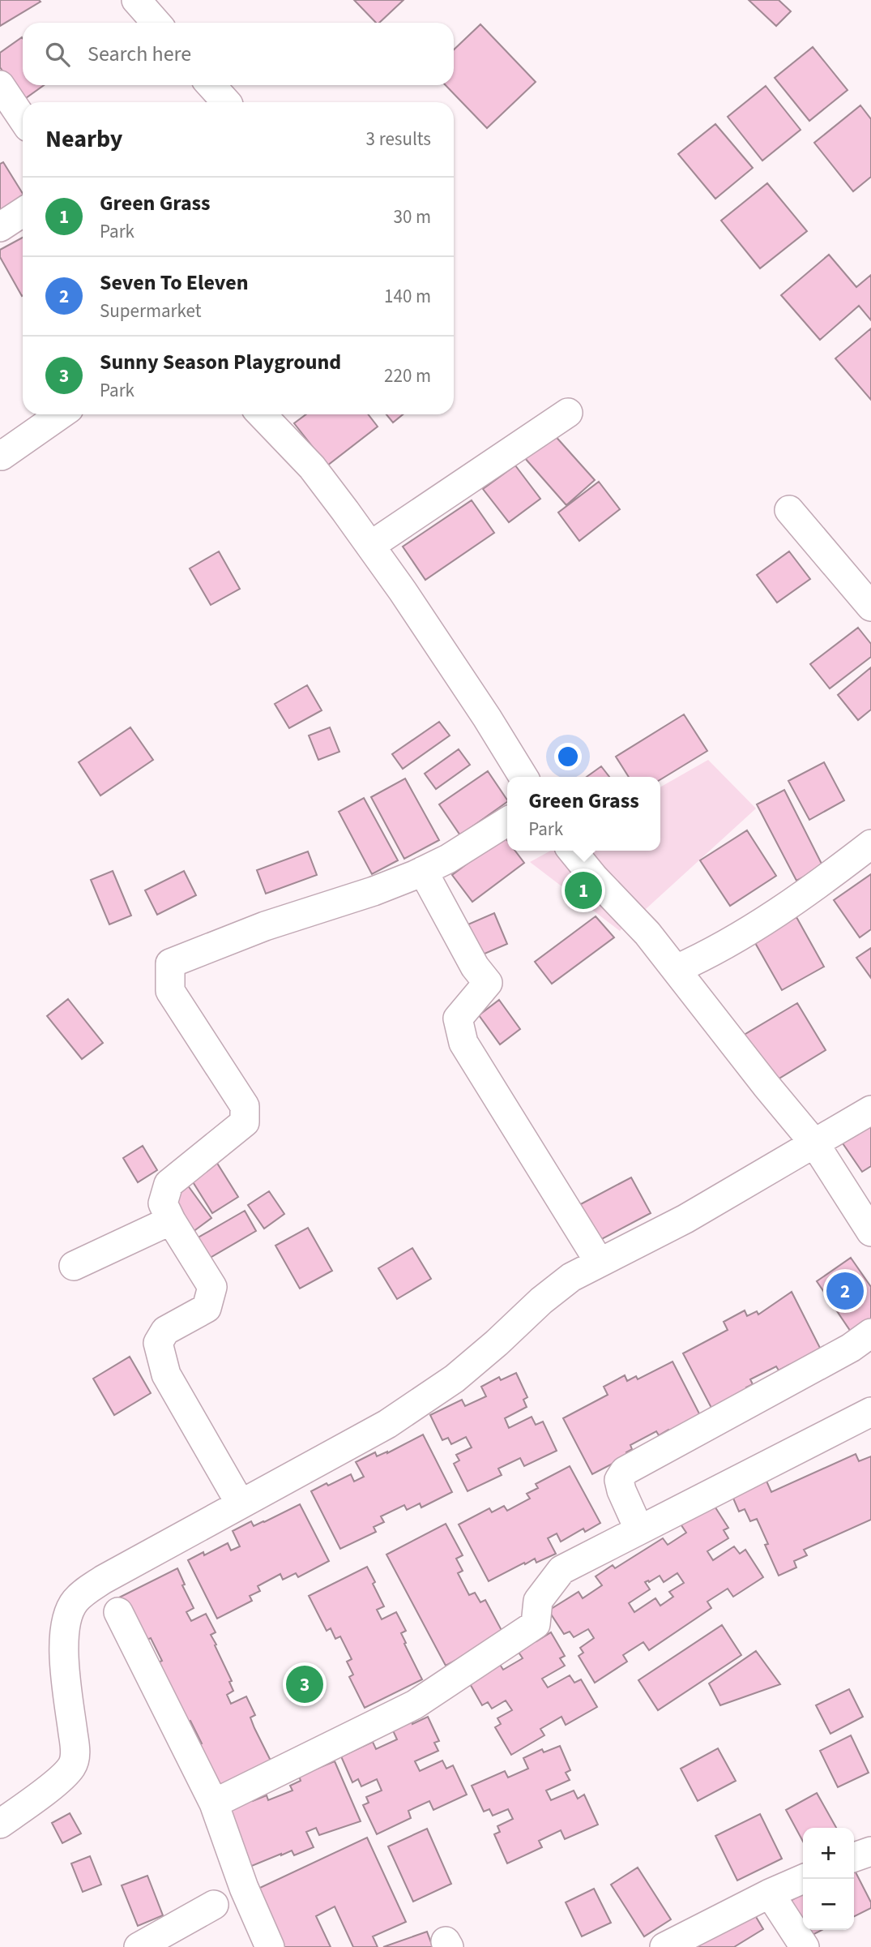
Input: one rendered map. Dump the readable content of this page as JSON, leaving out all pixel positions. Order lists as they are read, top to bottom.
{
  "page": {
    "search": "Search here",
    "heading": ["Nearby", "3 results"],
    "list": [
      {
        "mark": "1",
        "name": "Green Grass",
        "note": "Park",
        "value": "30 m"
      },
      {
        "mark": "2",
        "name": "Seven To Eleven",
        "note": "Supermarket",
        "value": "140 m"
      },
      {
        "mark": "3",
        "name": "Sunny Season Playground",
        "note": "Park",
        "value": "220 m"
      }
    ],
    "popup": ["Green Grass", "Park"],
    "pins": ["1", "2", "3"],
    "map_buttons": ["+", "−"]
  }
}
